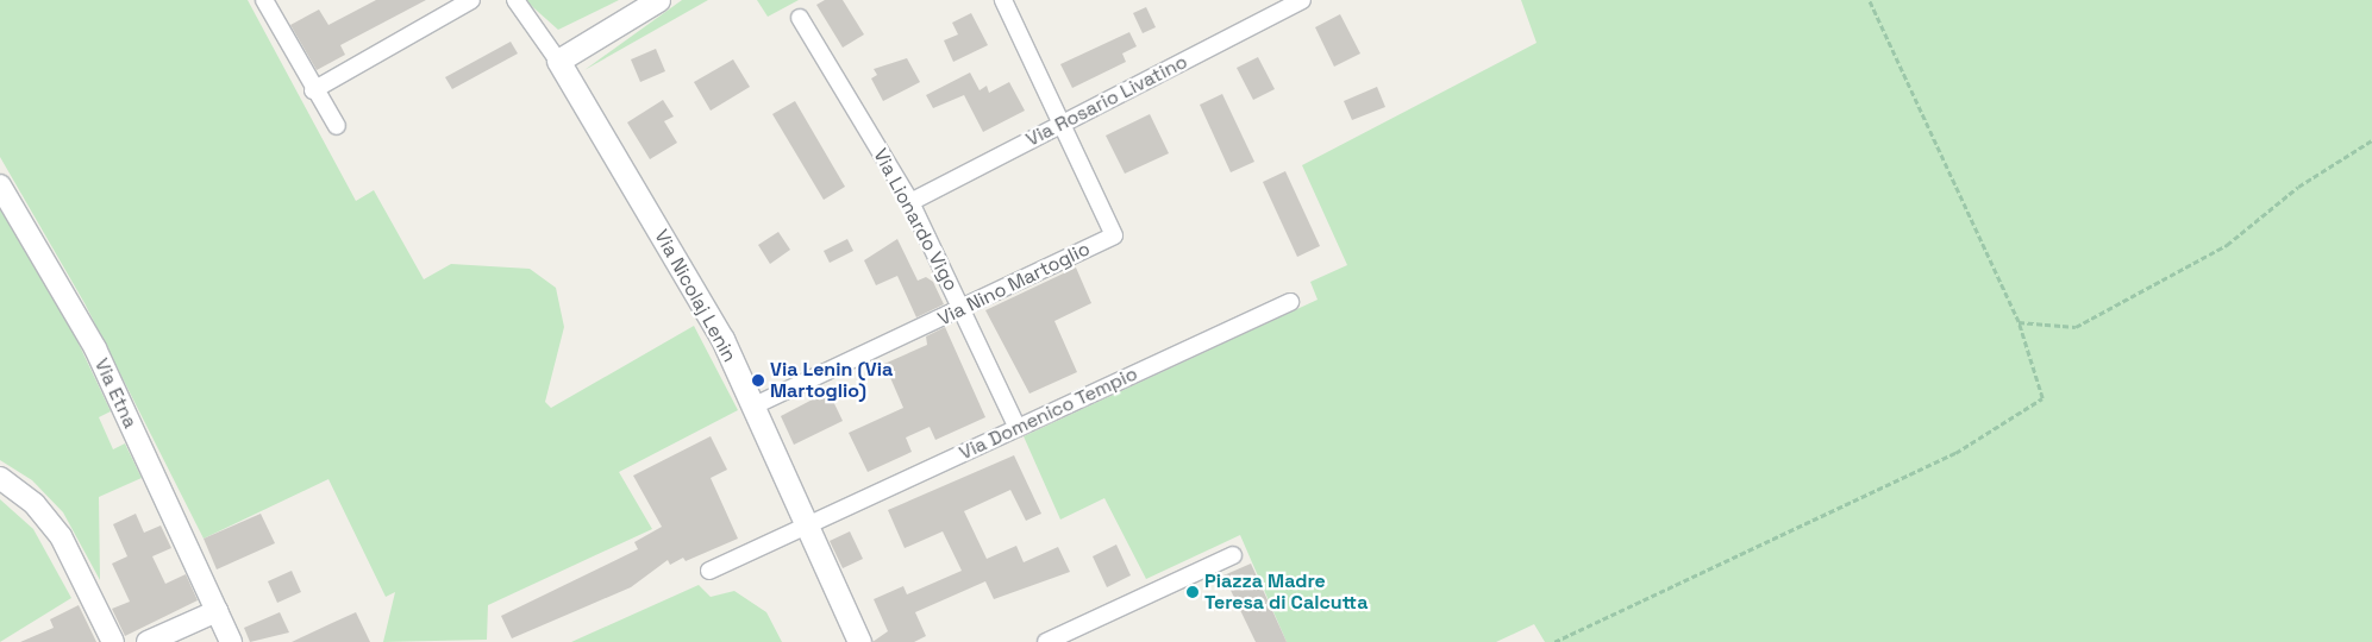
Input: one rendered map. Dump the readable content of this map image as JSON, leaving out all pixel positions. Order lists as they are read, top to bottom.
{
  "streets": {
    "main road": ["Via Nicolaj Lenin"],
    "street": [
      "Via Rosario Livatino",
      "Via Lionardo Vigo",
      "Via Nino Martoglio",
      "Via Etna",
      "Via Domenico Tempio"
    ]
  },
  "crossings": [
    ["Via Rosario Livatino", "Via Lionardo Vigo"],
    ["Via Rosario Livatino", "Via Nino Martoglio"],
    ["Via Lionardo Vigo", "Via Nino Martoglio"],
    ["Via Lionardo Vigo", "Via Domenico Tempio"],
    ["Via Nino Martoglio", "Via Nicolaj Lenin"],
    ["Via Nicolaj Lenin", "Via Domenico Tempio"]
  ],
  "places": ["Via Lenin (Via Martoglio)", "Piazza Madre Teresa di Calcutta"]
}
